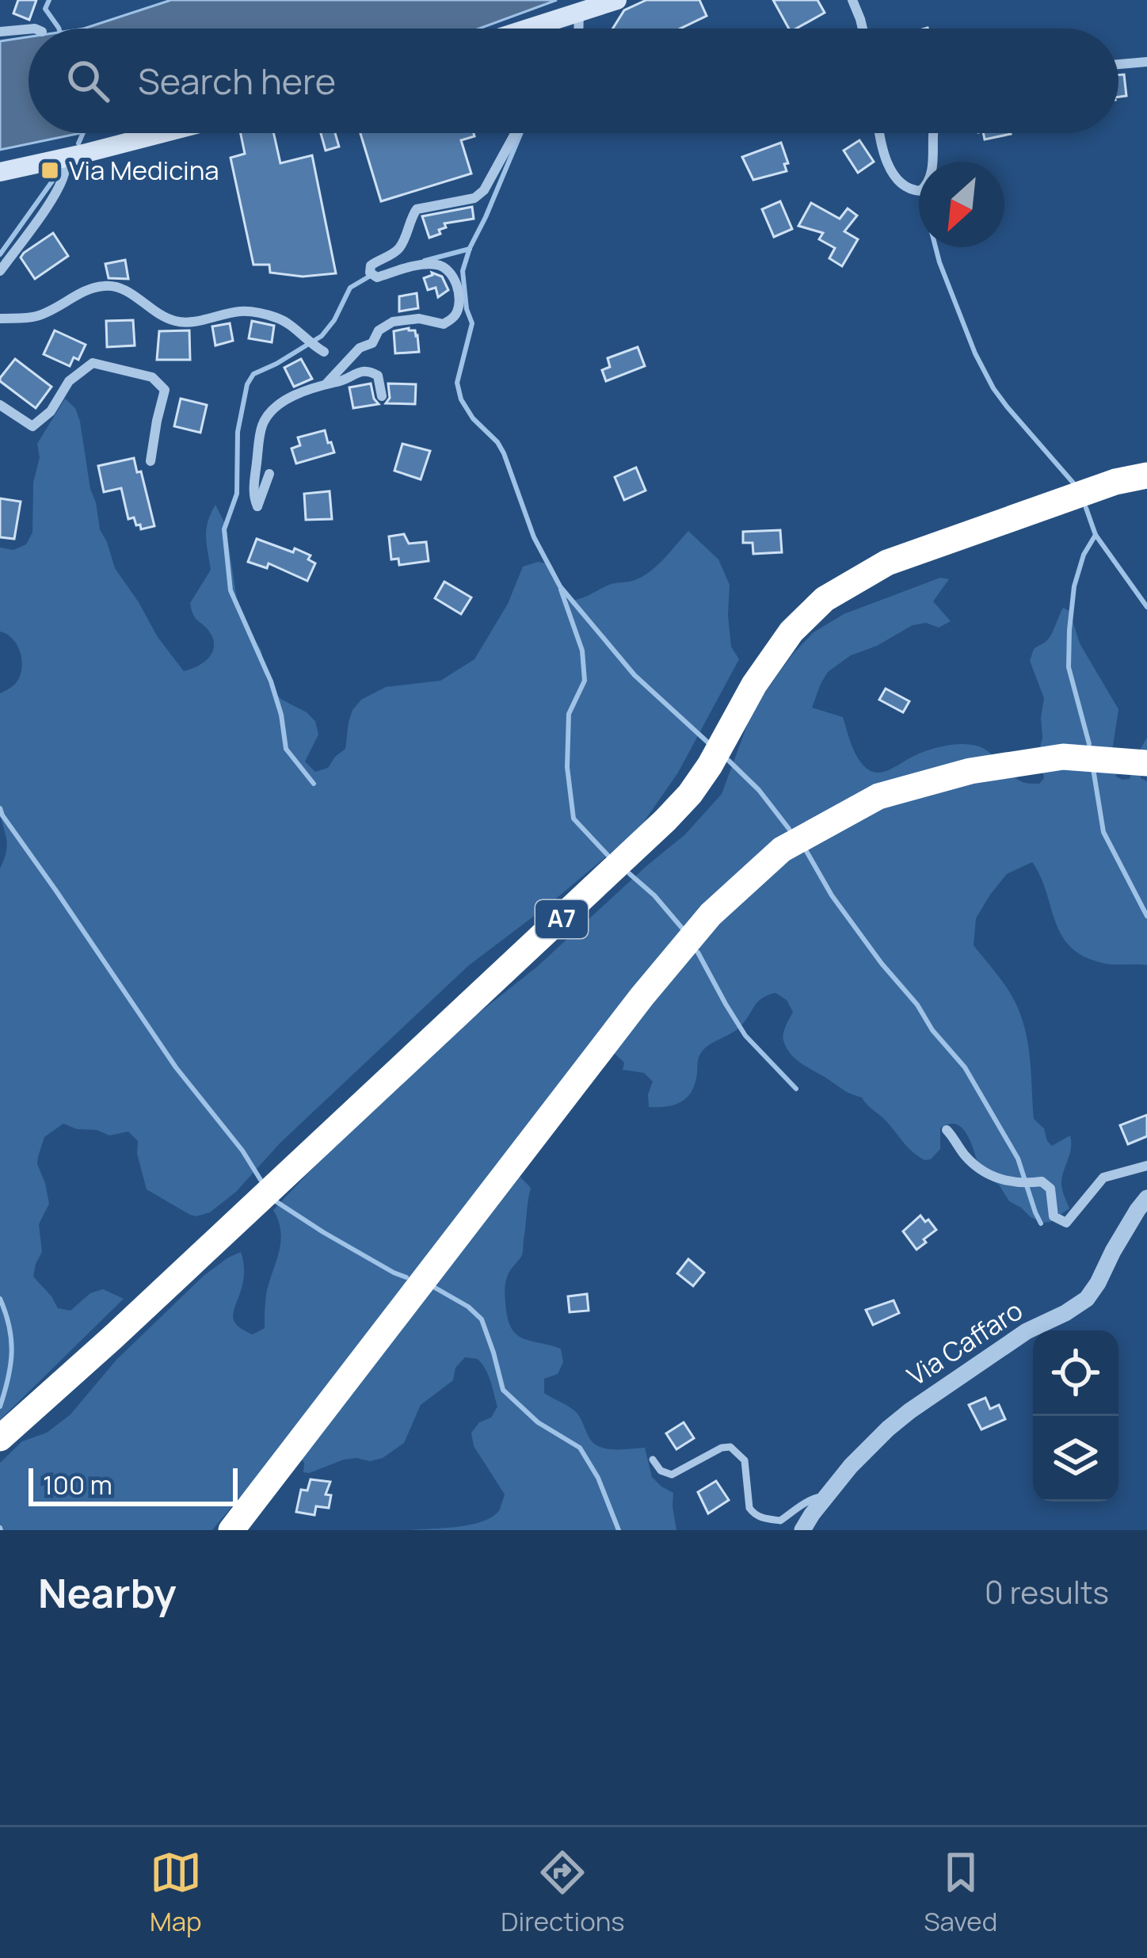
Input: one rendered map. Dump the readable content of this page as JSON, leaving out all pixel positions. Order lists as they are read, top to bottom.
{
  "streets": {
    "highway": ["A7"],
    "street": ["Via Caffaro"]
  },
  "places": {
    "transit": ["Via Medicina"]
  },
  "scale_bar": "100 m",
  "north": "bottom left",
  "page": {
    "search": "Search here",
    "scale": "100 m",
    "heading": ["Nearby", "0 results"],
    "nav": ["Map", "Directions", "Saved"]
  }
}
